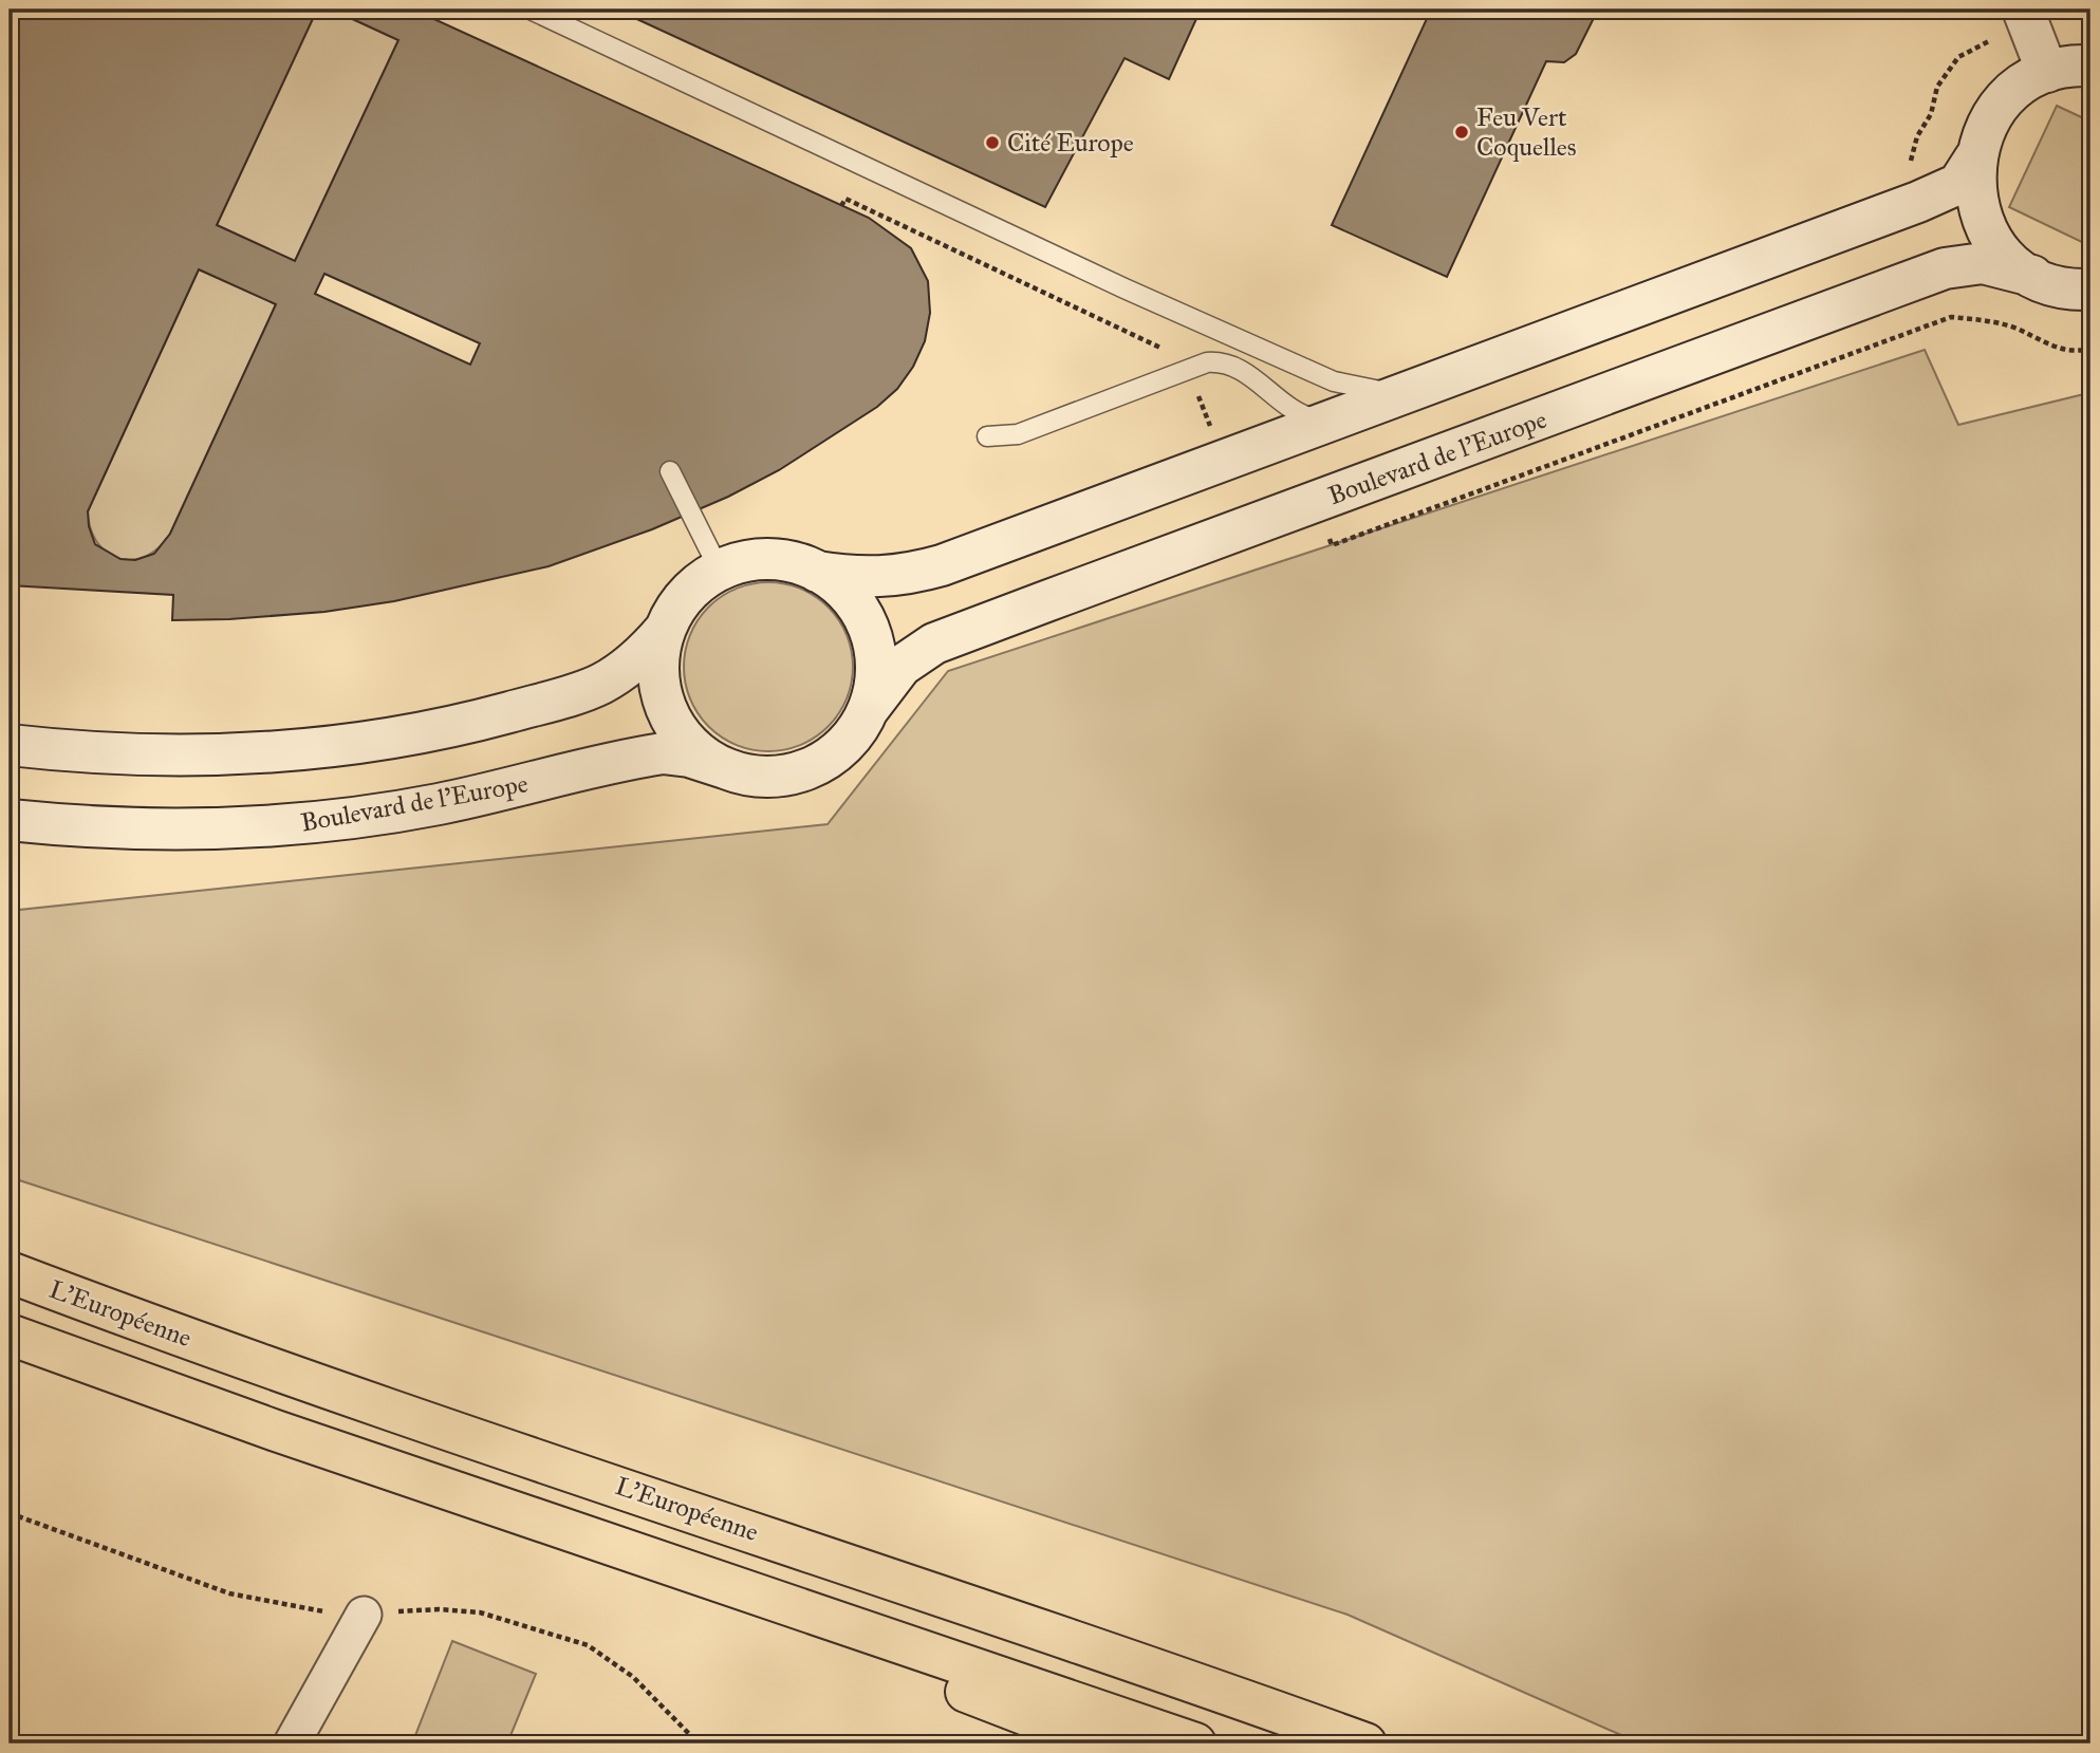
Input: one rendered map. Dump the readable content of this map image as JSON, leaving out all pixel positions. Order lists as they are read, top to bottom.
{
  "streets": {
    "highway": ["L'Européenne"],
    "main road": ["Boulevard de l'Europe"]
  },
  "places": ["Feu Vert Coquelles", "Cité Europe"]
}
